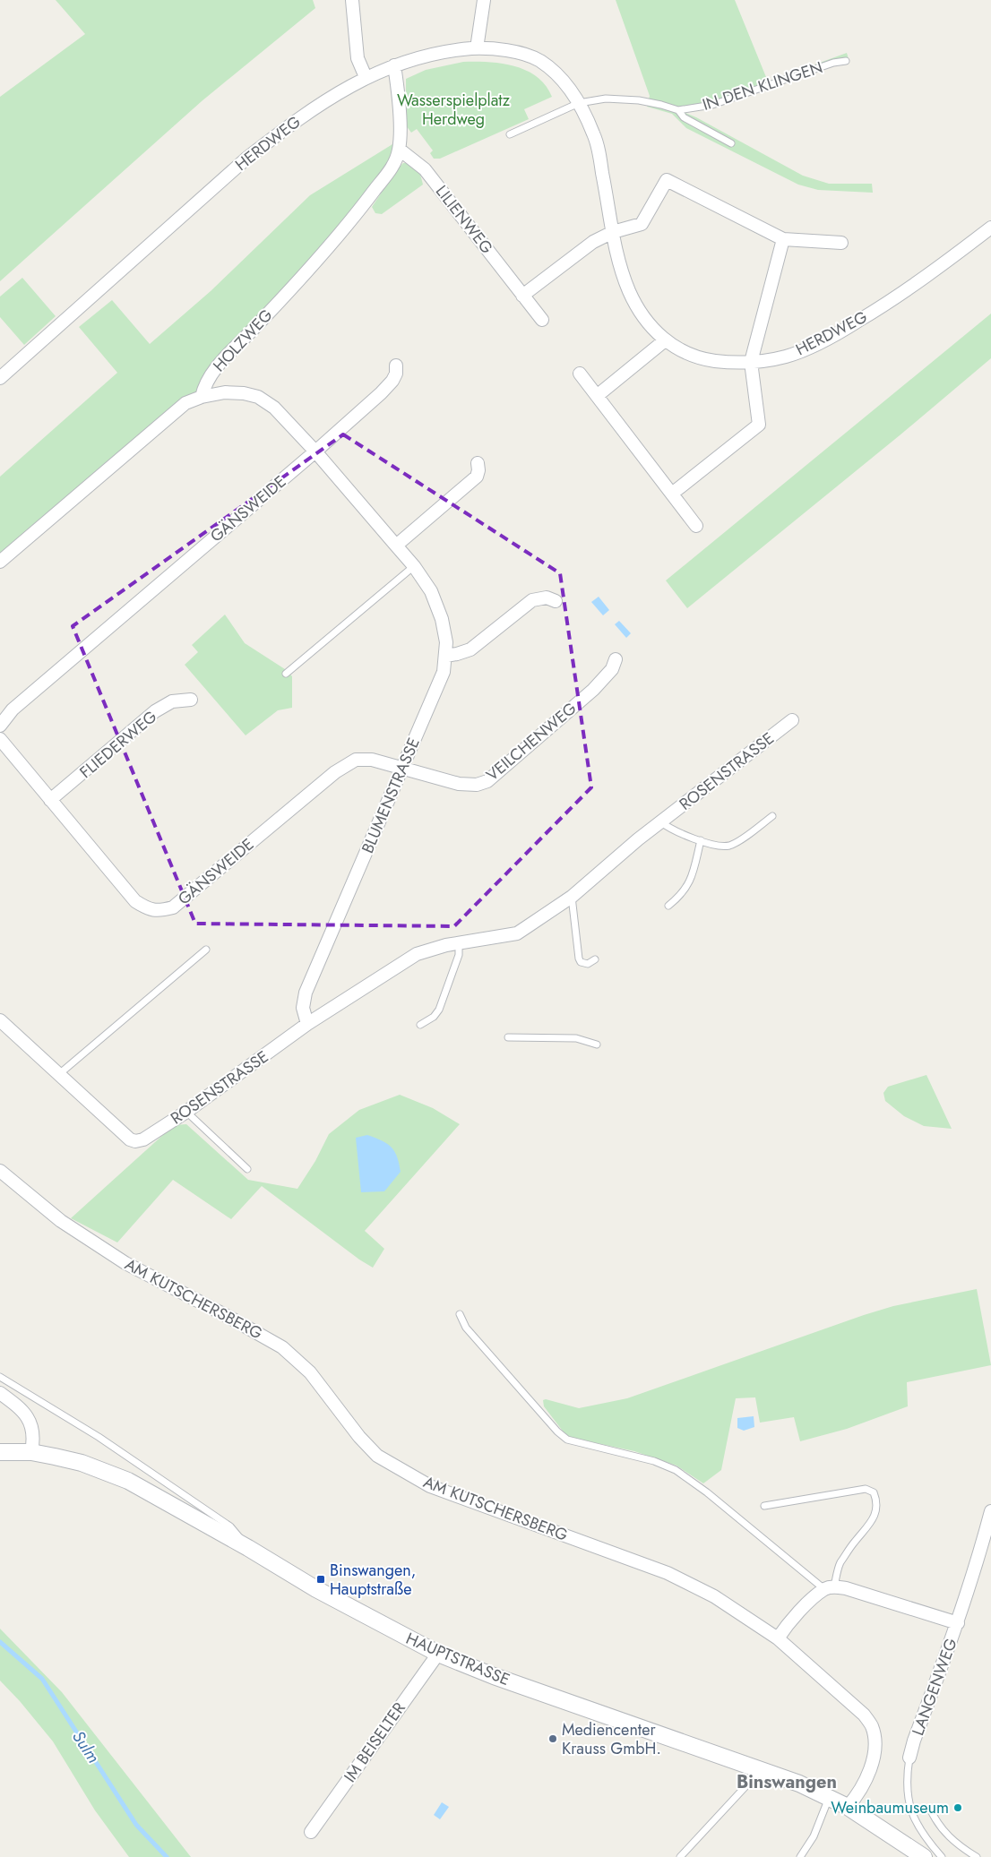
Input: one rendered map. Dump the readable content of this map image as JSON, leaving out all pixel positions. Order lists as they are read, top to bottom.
{
  "streets": {
    "street": [
      "HERDWEG",
      "LILIENWEG",
      "HOLZWEG",
      "GÄNSWEIDE",
      "VEILCHENWEG",
      "FLIEDERWEG",
      "ROSENSTRASSE",
      "BLUMENSTRASSE",
      "AM KUTSCHERSBERG",
      "HAUPTSTRASSE",
      "LANGENWEG",
      "IM BEISELTER"
    ],
    "lane": ["IN DEN KLINGEN"]
  },
  "crossings": [
    ["HERDWEG", "HOLZWEG"],
    ["LILIENWEG", "HOLZWEG"],
    ["HOLZWEG", "BLUMENSTRASSE"],
    ["GÄNSWEIDE", "VEILCHENWEG"],
    ["GÄNSWEIDE", "FLIEDERWEG"],
    ["GÄNSWEIDE", "BLUMENSTRASSE"],
    ["VEILCHENWEG", "BLUMENSTRASSE"],
    ["ROSENSTRASSE", "BLUMENSTRASSE"],
    ["AM KUTSCHERSBERG", "HAUPTSTRASSE"],
    ["HAUPTSTRASSE", "IM BEISELTER"]
  ],
  "districts": ["Binswangen"],
  "water": ["Sulm"],
  "parks": ["Wasserspielplatz Herdweg"],
  "places": {
    "transit": ["Binswangen, Hauptstraße"],
    "other": ["Mediencenter Krauss GmbH.", "Weinbaumuseum"]
  }
}
